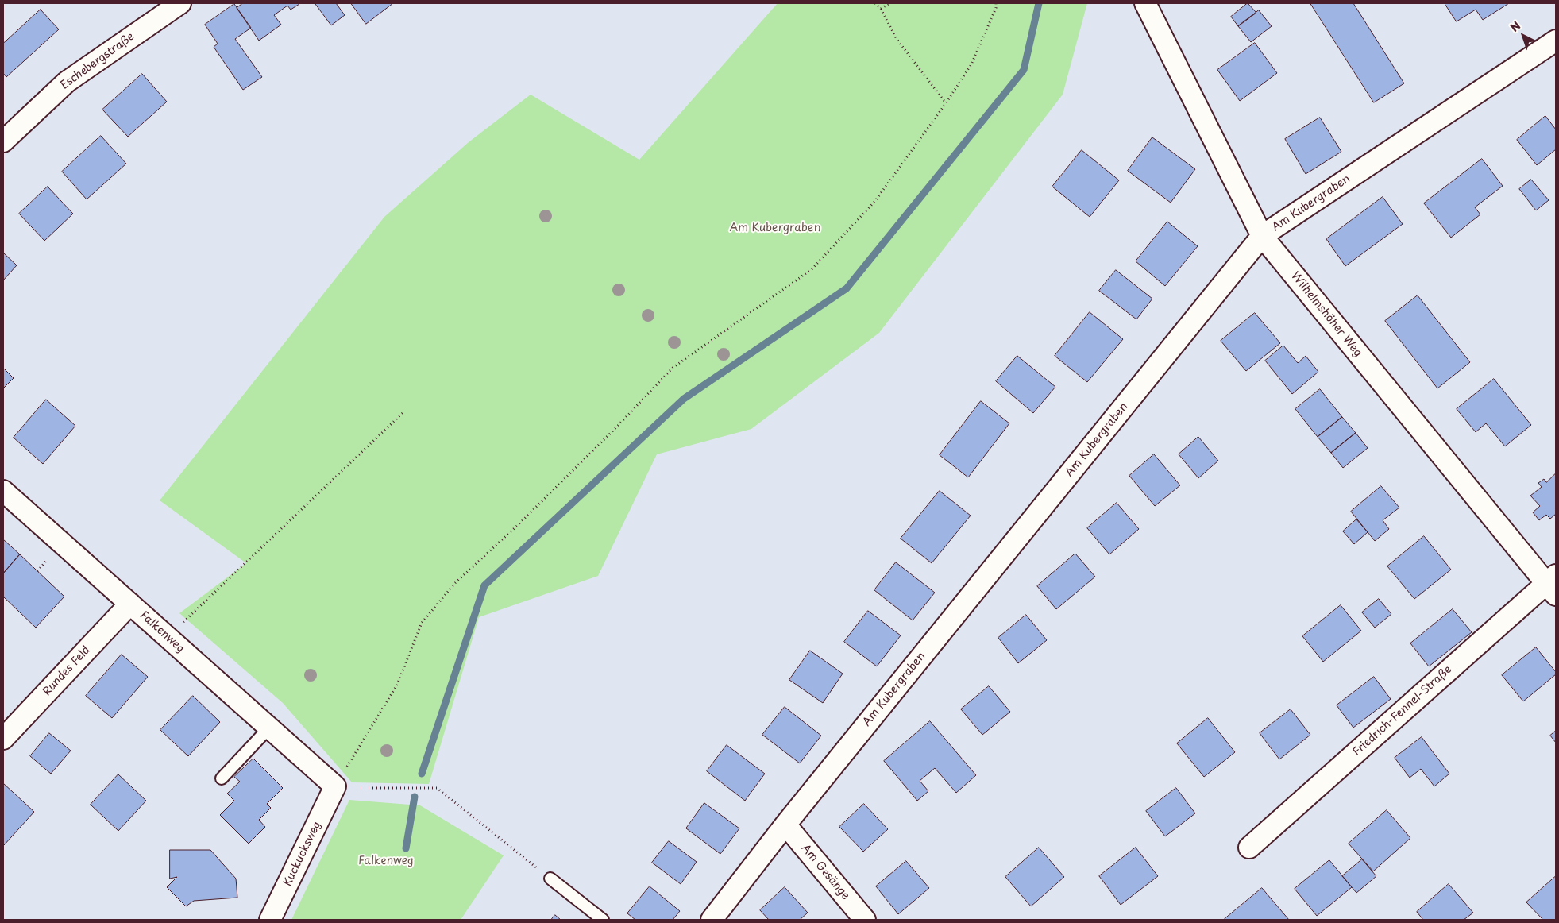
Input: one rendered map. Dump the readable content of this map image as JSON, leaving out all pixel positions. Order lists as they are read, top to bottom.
{
  "streets": {
    "street": [
      "Eschebergstraße",
      "Am Kubergraben",
      "Wilhelmshöher Weg",
      "Falkenweg",
      "Rundes Feld",
      "Friedrich-Fennel-Straße",
      "Kuckucksweg",
      "Am Gesänge"
    ]
  },
  "crossings": [
    ["Am Kubergraben", "Wilhelmshöher Weg"],
    ["Am Kubergraben", "Am Gesänge"],
    ["Wilhelmshöher Weg", "Friedrich-Fennel-Straße"],
    ["Falkenweg", "Rundes Feld"],
    ["Falkenweg", "Kuckucksweg"]
  ],
  "parks": ["Am Kubergraben", "Falkenweg"],
  "north": "top left"
}
